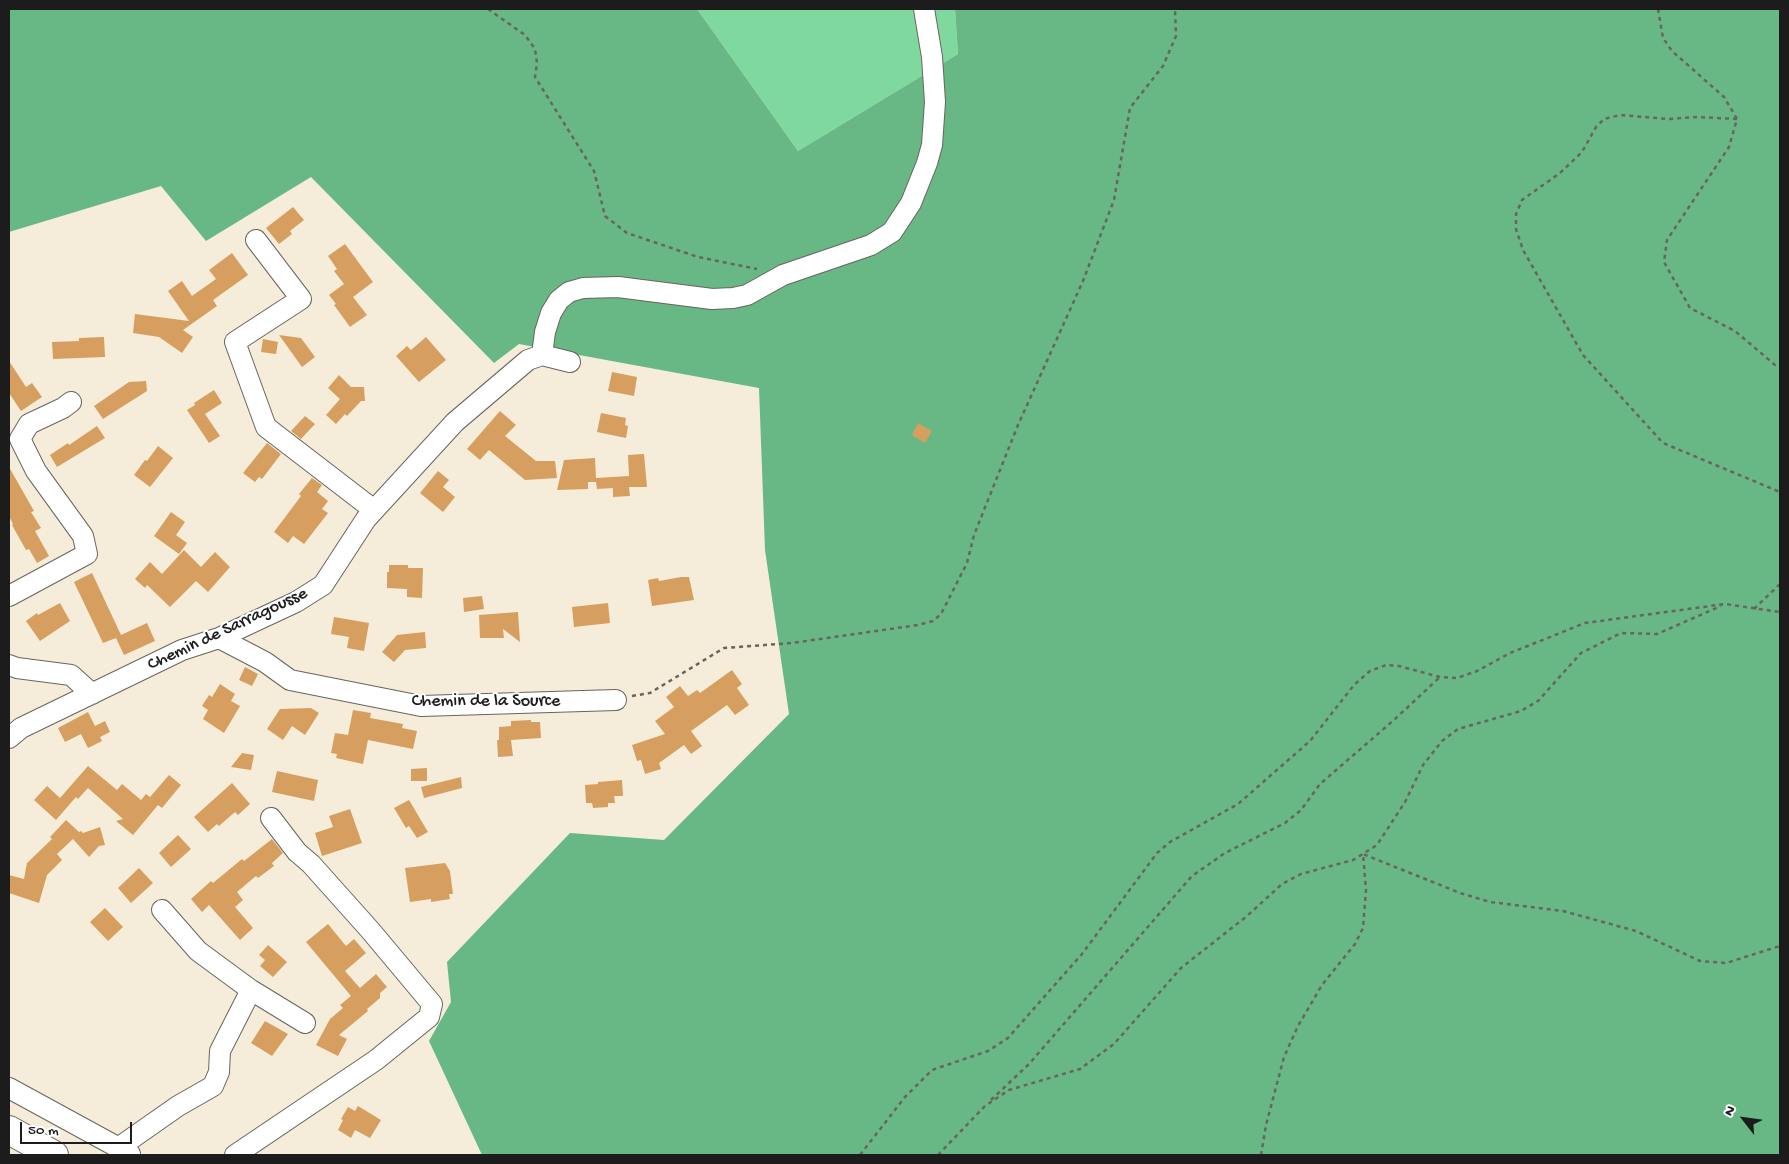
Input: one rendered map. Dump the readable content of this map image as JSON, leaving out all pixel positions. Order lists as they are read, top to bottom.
{
  "streets": {
    "street": ["Chemin de Sarragousse", "Chemin de la Source"]
  },
  "crossings": [
    ["Chemin de Sarragousse", "Chemin de la Source"]
  ],
  "scale_bar": "50 m",
  "north": "top left"
}
